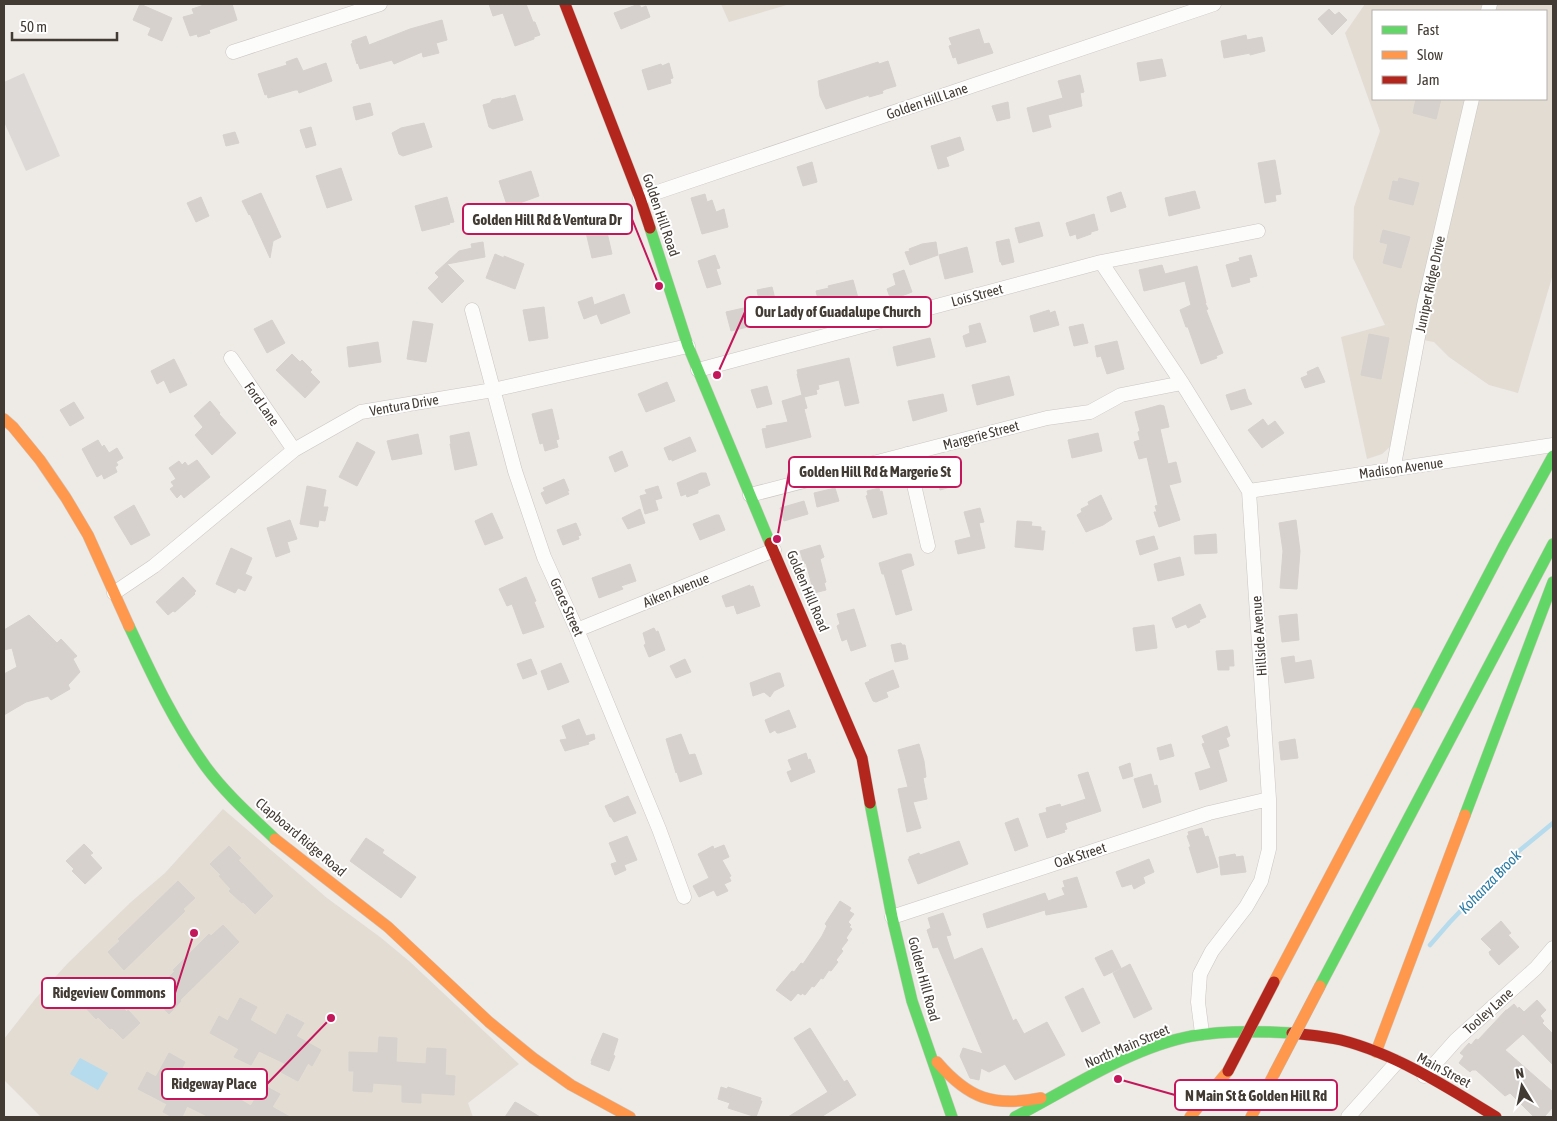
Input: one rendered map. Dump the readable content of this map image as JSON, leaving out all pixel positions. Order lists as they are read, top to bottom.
{
  "streets": {
    "main road": [
      "Golden Hill Road",
      "Clapboard Ridge Road",
      "North Main Street",
      "Main Street"
    ],
    "street": [
      "Golden Hill Lane",
      "Juniper Ridge Drive",
      "Lois Street",
      "Ford Lane",
      "Ventura Drive",
      "Margerie Street",
      "Madison Avenue",
      "Aiken Avenue",
      "Grace Street",
      "Hillside Avenue",
      "Oak Street",
      "Tooley Lane"
    ]
  },
  "crossings": [
    ["Golden Hill Lane", "Golden Hill Road"],
    ["Golden Hill Road", "Lois Street"],
    ["Golden Hill Road", "Ventura Drive"],
    ["Golden Hill Road", "Margerie Street"],
    ["Golden Hill Road", "Aiken Avenue"],
    ["Golden Hill Road", "Oak Street"],
    ["Juniper Ridge Drive", "Madison Avenue"],
    ["Lois Street", "Hillside Avenue"],
    ["Ford Lane", "Ventura Drive"],
    ["Ventura Drive", "Grace Street"],
    ["Ventura Drive", "Clapboard Ridge Road"],
    ["Margerie Street", "Hillside Avenue"],
    ["Madison Avenue", "Hillside Avenue"],
    ["Aiken Avenue", "Grace Street"],
    ["Hillside Avenue", "Oak Street"],
    ["Hillside Avenue", "North Main Street"],
    ["Tooley Lane", "Main Street"],
    ["North Main Street", "Main Street"]
  ],
  "water": ["Kohanza Brook"],
  "places": [
    "Golden Hill Rd & Ventura Dr",
    "Our Lady of Guadalupe Church",
    "Golden Hill Rd & Margerie St",
    "Ridgeview Commons",
    "Ridgeway Place",
    "N Main St & Golden Hill Rd"
  ],
  "legend": ["Fast", "Slow", "Jam"],
  "scale_bar": "50 m",
  "north": "top"
}
